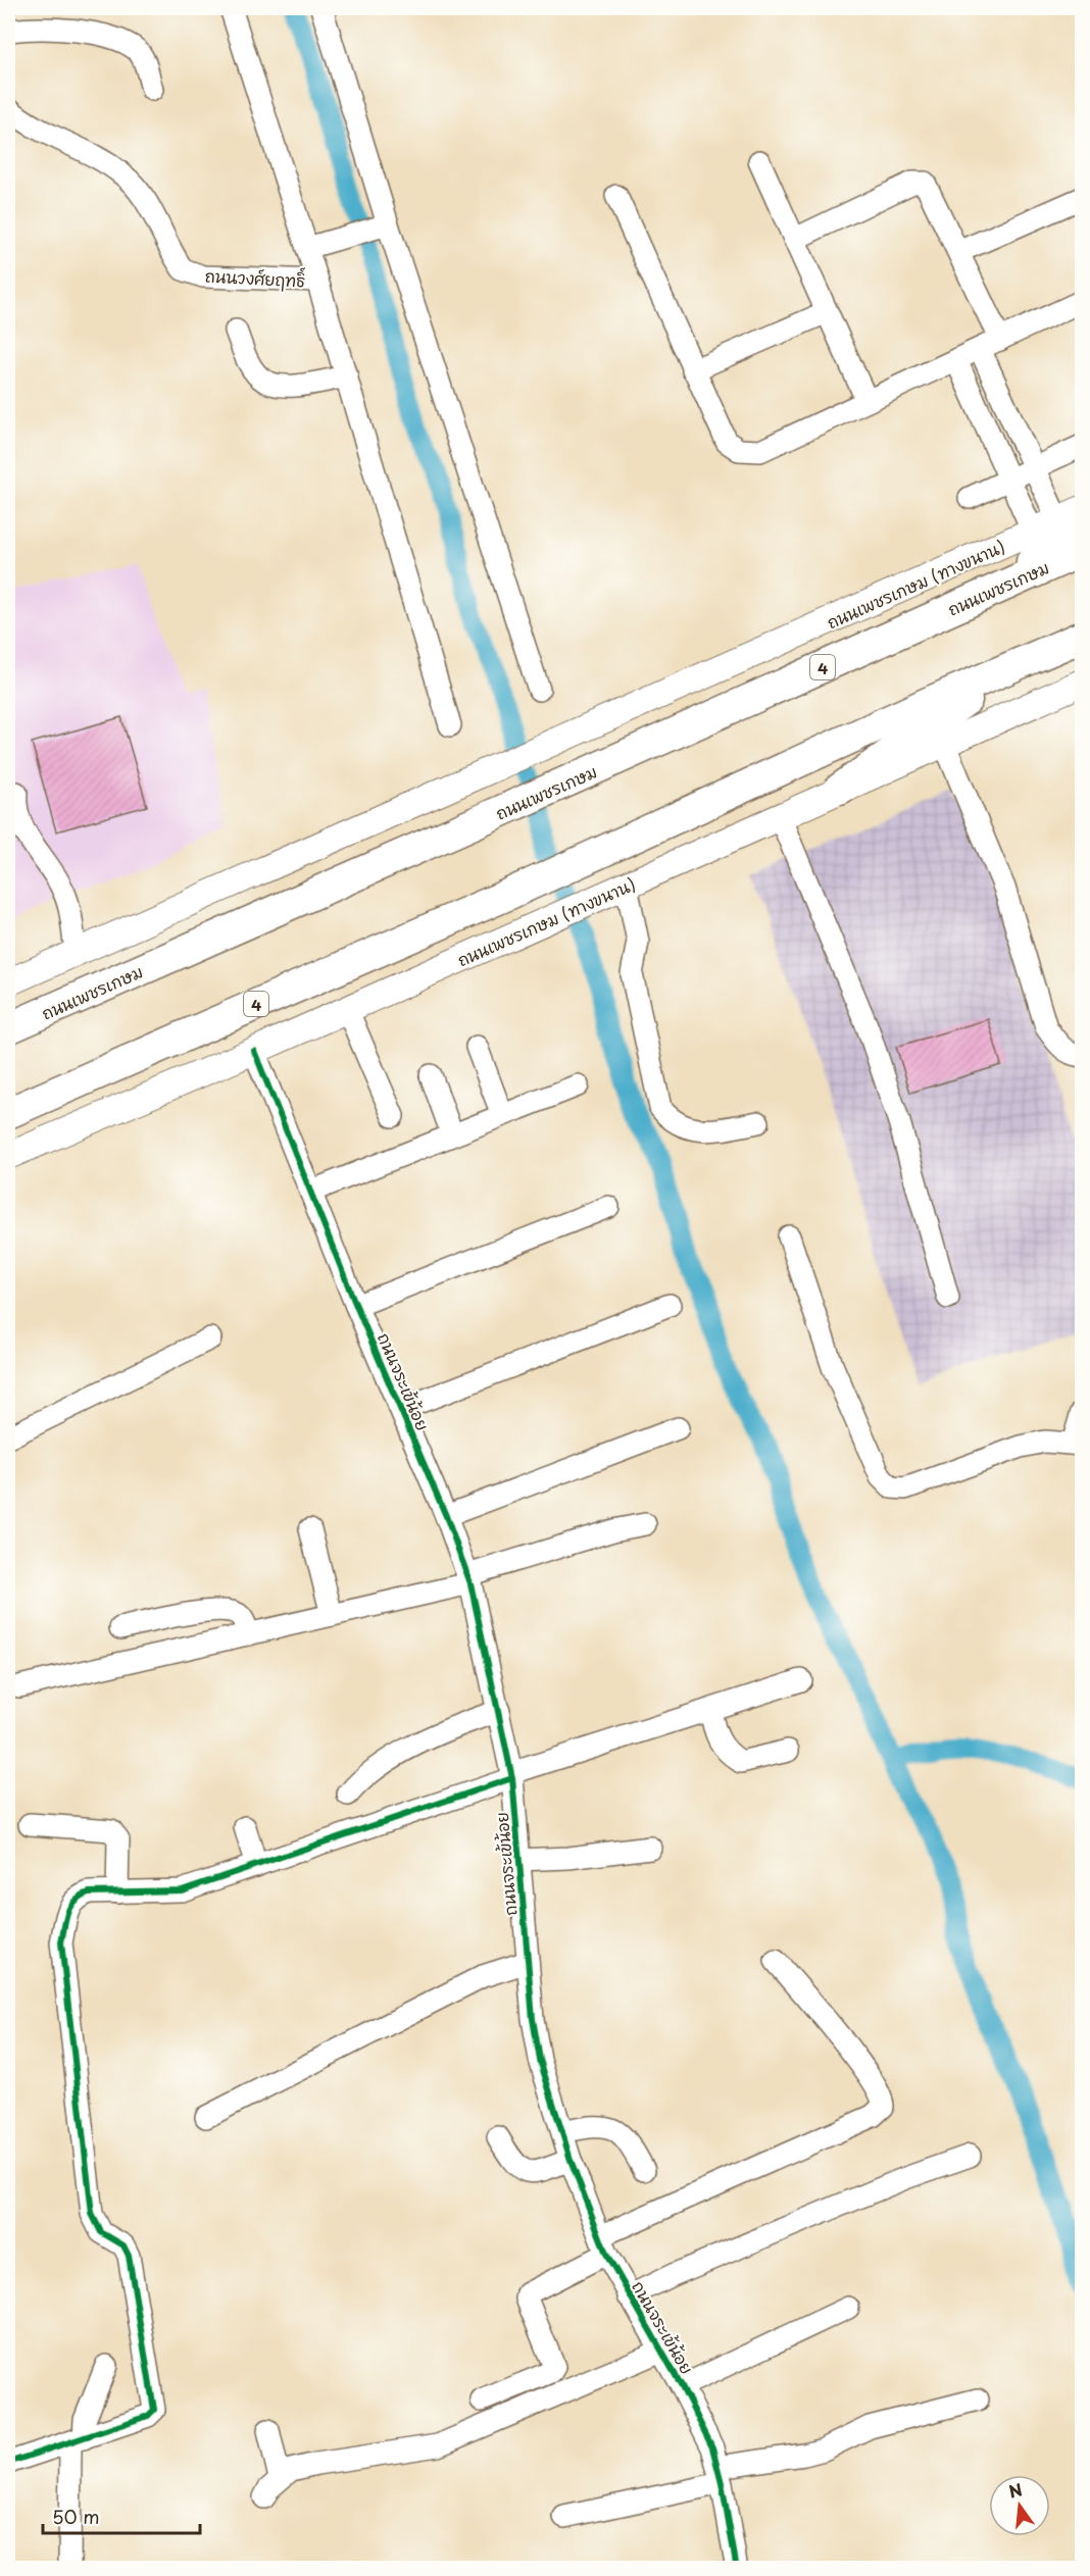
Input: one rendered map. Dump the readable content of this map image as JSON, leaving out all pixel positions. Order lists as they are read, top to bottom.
{
  "streets": {
    "highway": ["ถนนเพชรเกษม", "4"],
    "main road": ["ถนนเพชรเกษม (ทางขนาน)"],
    "street": ["ถนนวงศ์ยฤทธิ์", "ถนนจระเข้น้อย"]
  },
  "crossings": [
    ["ถนนเพชรเกษม (ทางขนาน)", "ถนนจระเข้น้อย"]
  ],
  "scale_bar": "50 m",
  "north": "top"
}
